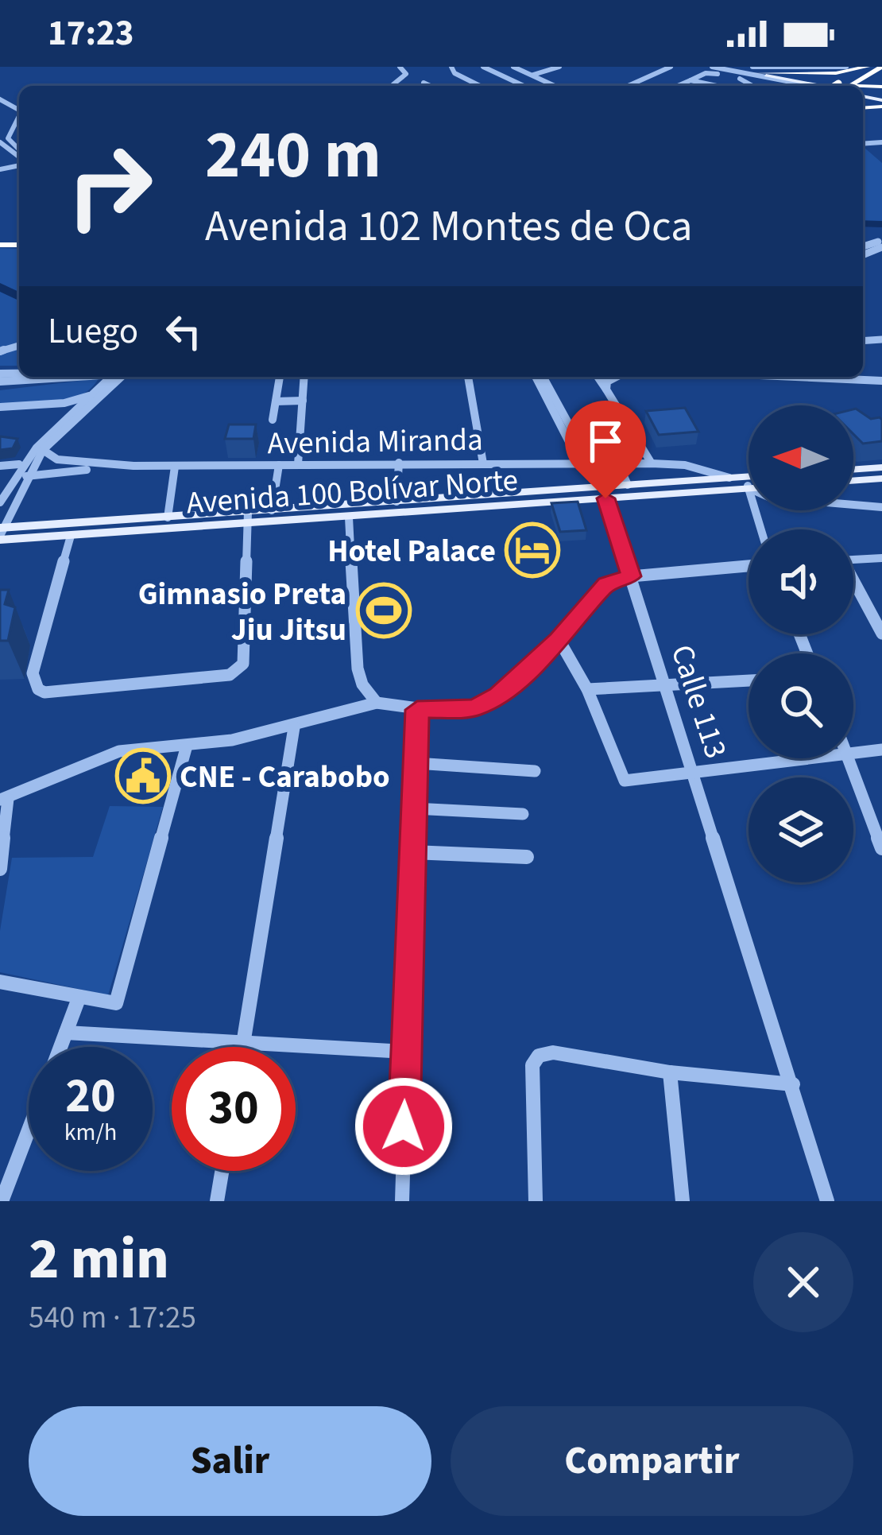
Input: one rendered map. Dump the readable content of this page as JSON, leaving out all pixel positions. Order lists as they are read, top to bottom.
{
  "streets": {
    "main road": ["Avenida 100 Bolívar Norte"],
    "street": ["Avenida Miranda", "Calle 113"]
  },
  "crossings": [
    ["Avenida Miranda", "Avenida 100 Bolívar Norte"],
    ["Avenida 100 Bolívar Norte", "Calle 113"]
  ],
  "places": {
    "hotel": ["Hotel Palace"],
    "sports": ["Gimnasio Preta Jiu Jitsu"],
    "public building": ["CNE - Carabobo"]
  },
  "north": "left",
  "page": {
    "status": "17:23",
    "turn": ["240 m", "Avenida 102 Montes de Oca"],
    "then": "Luego",
    "speed": "20 km/h",
    "limit": "30",
    "heading": ["2 min", "540 m · 17:25"],
    "buttons": ["Salir", "Compartir"]
  }
}
